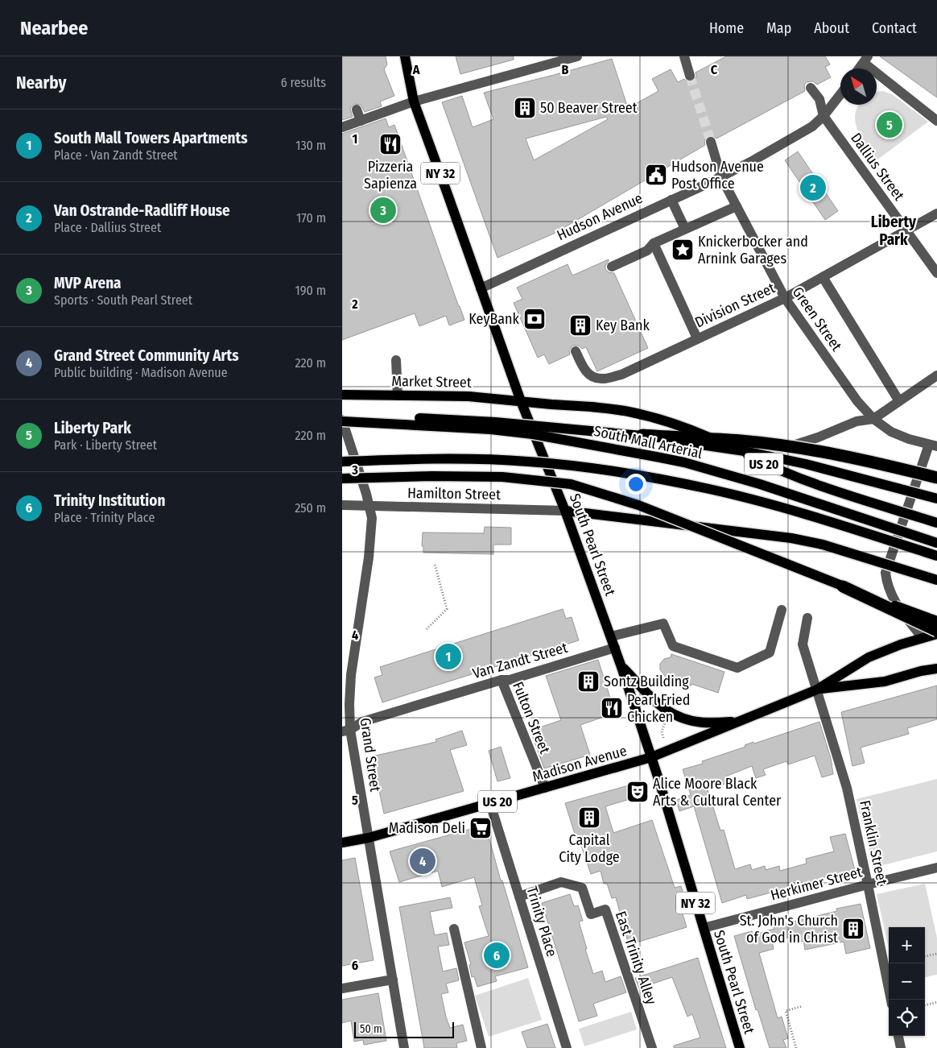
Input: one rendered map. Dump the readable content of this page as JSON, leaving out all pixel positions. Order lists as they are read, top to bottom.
{
  "streets": {
    "main road": [
      "NY 32",
      "Market Street",
      "South Mall Arterial",
      "US 20",
      "South Pearl Street",
      "Madison Avenue"
    ],
    "street": [
      "Dallius Street",
      "Hudson Avenue",
      "Division Street",
      "Green Street",
      "Hamilton Street",
      "Van Zandt Street",
      "Fulton Street",
      "Grand Street",
      "Franklin Street",
      "Herkimer Street",
      "Trinity Place",
      "East Trinity Alley"
    ]
  },
  "crossings": [
    ["Dallius Street", "Hudson Avenue"],
    ["Dallius Street", "Division Street"],
    ["Hudson Avenue", "Green Street"],
    ["Hudson Avenue", "South Pearl Street"],
    ["Division Street", "Green Street"],
    ["Market Street", "US 20"],
    ["Market Street", "South Pearl Street"],
    ["South Mall Arterial", "Grand Street"],
    ["US 20", "South Pearl Street"],
    ["Hamilton Street", "South Pearl Street"],
    ["Hamilton Street", "Grand Street"],
    ["South Pearl Street", "Van Zandt Street"],
    ["South Pearl Street", "Madison Avenue"],
    ["South Pearl Street", "Herkimer Street"],
    ["Van Zandt Street", "Fulton Street"],
    ["Van Zandt Street", "Grand Street"],
    ["Fulton Street", "Madison Avenue"],
    ["Grand Street", "Madison Avenue"],
    ["Madison Avenue", "Franklin Street"],
    ["Madison Avenue", "Trinity Place"],
    ["Franklin Street", "Herkimer Street"],
    ["Trinity Place", "East Trinity Alley"]
  ],
  "districts": ["Liberty Park"],
  "places": {
    "building": [
      "50 Beaver Street",
      "Key Bank",
      "Sontz Building",
      "Capital City Lodge",
      "St. John's Church of God in Christ"
    ],
    "restaurant": ["Pizzeria Sapienza", "Pearl Fried Chicken"],
    "public building": ["Hudson Avenue Post Office"],
    "place": ["Knickerbocker and Arnink Garages"],
    "bank": ["KeyBank"],
    "theatre": ["Alice Moore Black Arts & Cultural Center"],
    "supermarket": ["Madison Deli"]
  },
  "scale_bar": "50 m",
  "north": "top left",
  "page": {
    "header": "Nearbee",
    "nav": [
      "Home",
      "Map",
      "About",
      "Contact"
    ],
    "heading": ["Nearby", "6 results"],
    "list": [
      {
        "mark": "1",
        "name": "South Mall Towers Apartments",
        "note": "Place · Van Zandt Street",
        "value": "130 m"
      },
      {
        "mark": "2",
        "name": "Van Ostrande-Radliff House",
        "note": "Place · Dallius Street",
        "value": "170 m"
      },
      {
        "mark": "3",
        "name": "MVP Arena",
        "note": "Sports · South Pearl Street",
        "value": "190 m"
      },
      {
        "mark": "4",
        "name": "Grand Street Community Arts",
        "note": "Public building · Madison Avenue",
        "value": "220 m"
      },
      {
        "mark": "5",
        "name": "Liberty Park",
        "note": "Park · Liberty Street",
        "value": "220 m"
      },
      {
        "mark": "6",
        "name": "Trinity Institution",
        "note": "Place · Trinity Place",
        "value": "250 m"
      }
    ],
    "pins": [
      "5",
      "2",
      "3",
      "1",
      "4",
      "6"
    ],
    "map_buttons": ["+", "−"],
    "scale": "50 m"
  },
  "grid": {
    "columns": ["A", "B", "C"],
    "rows": [
      "1",
      "2",
      "3",
      "4",
      "5",
      "6"
    ]
  }
}
